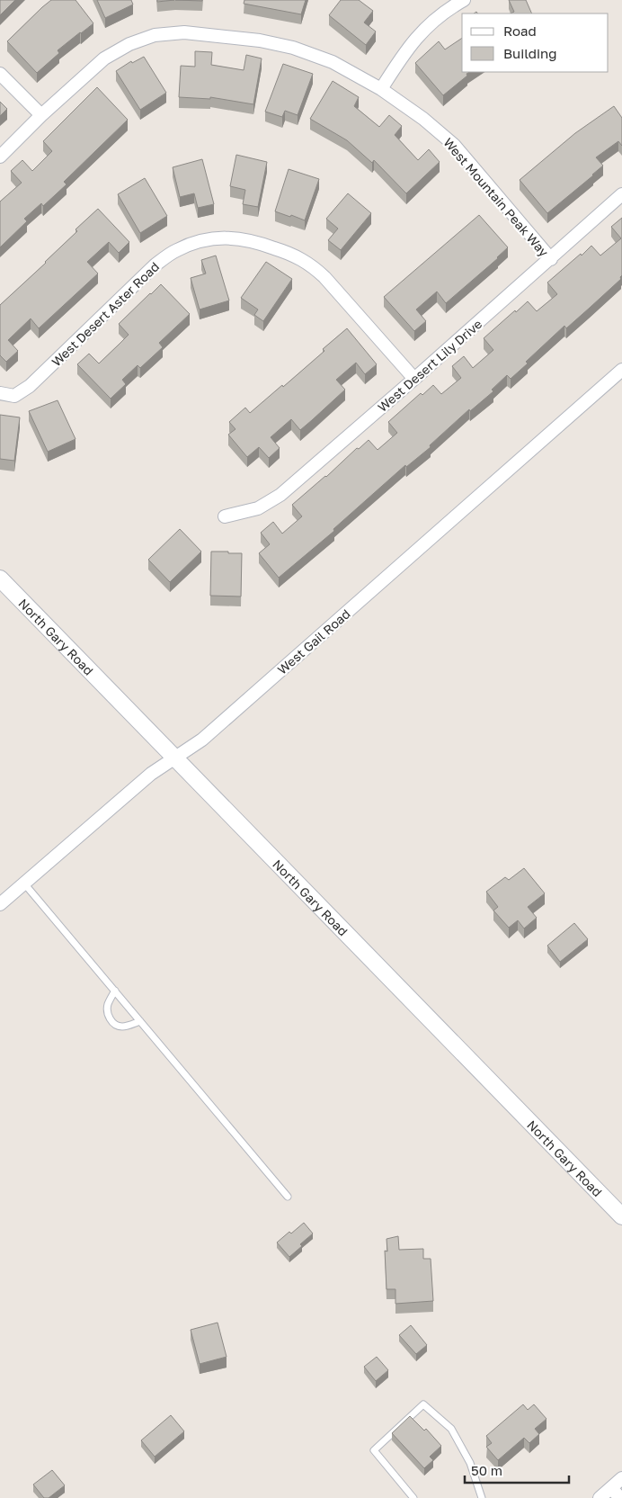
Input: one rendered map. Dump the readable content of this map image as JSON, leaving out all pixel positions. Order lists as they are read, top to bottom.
{
  "streets": {
    "street": [
      "West Mountain Peak Way",
      "West Desert Aster Road",
      "West Desert Lily Drive",
      "North Gary Road",
      "West Gail Road"
    ]
  },
  "crossings": [
    ["West Mountain Peak Way", "West Desert Lily Drive"],
    ["West Desert Aster Road", "West Desert Lily Drive"],
    ["North Gary Road", "West Gail Road"]
  ],
  "legend": ["Road", "Building"],
  "scale_bar": "50 m"
}
